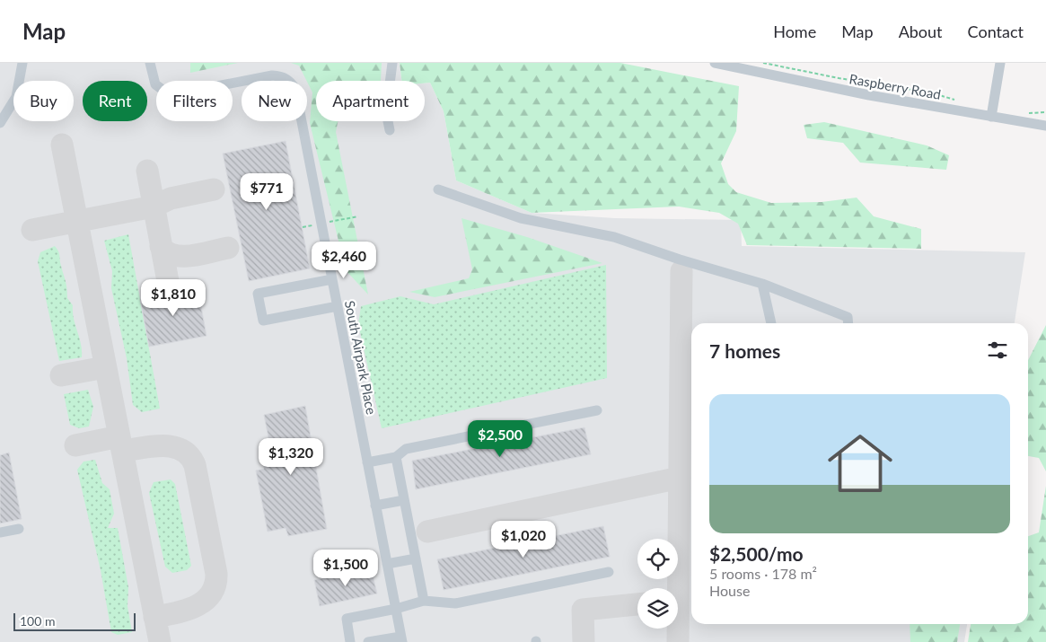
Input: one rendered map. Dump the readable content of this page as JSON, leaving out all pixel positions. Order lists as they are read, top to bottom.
{
  "streets": {
    "street": ["Raspberry Road", "South Airpark Place"]
  },
  "scale_bar": "100 m",
  "page": {
    "header": "Map",
    "nav": [
      "Home",
      "Map",
      "About",
      "Contact"
    ],
    "chip": [
      "Buy",
      "Rent",
      "Filters",
      "New",
      "Apartment"
    ],
    "price": [
      "$771",
      "$2,460",
      "$1,810",
      "$2,500",
      "$1,320",
      "$1,020",
      "$1,500"
    ],
    "heading": "7 homes",
    "list": [
      {
        "name": "$2,500/mo",
        "note": "5 rooms · 178 m² · House"
      }
    ],
    "scale": "100 m"
  }
}
